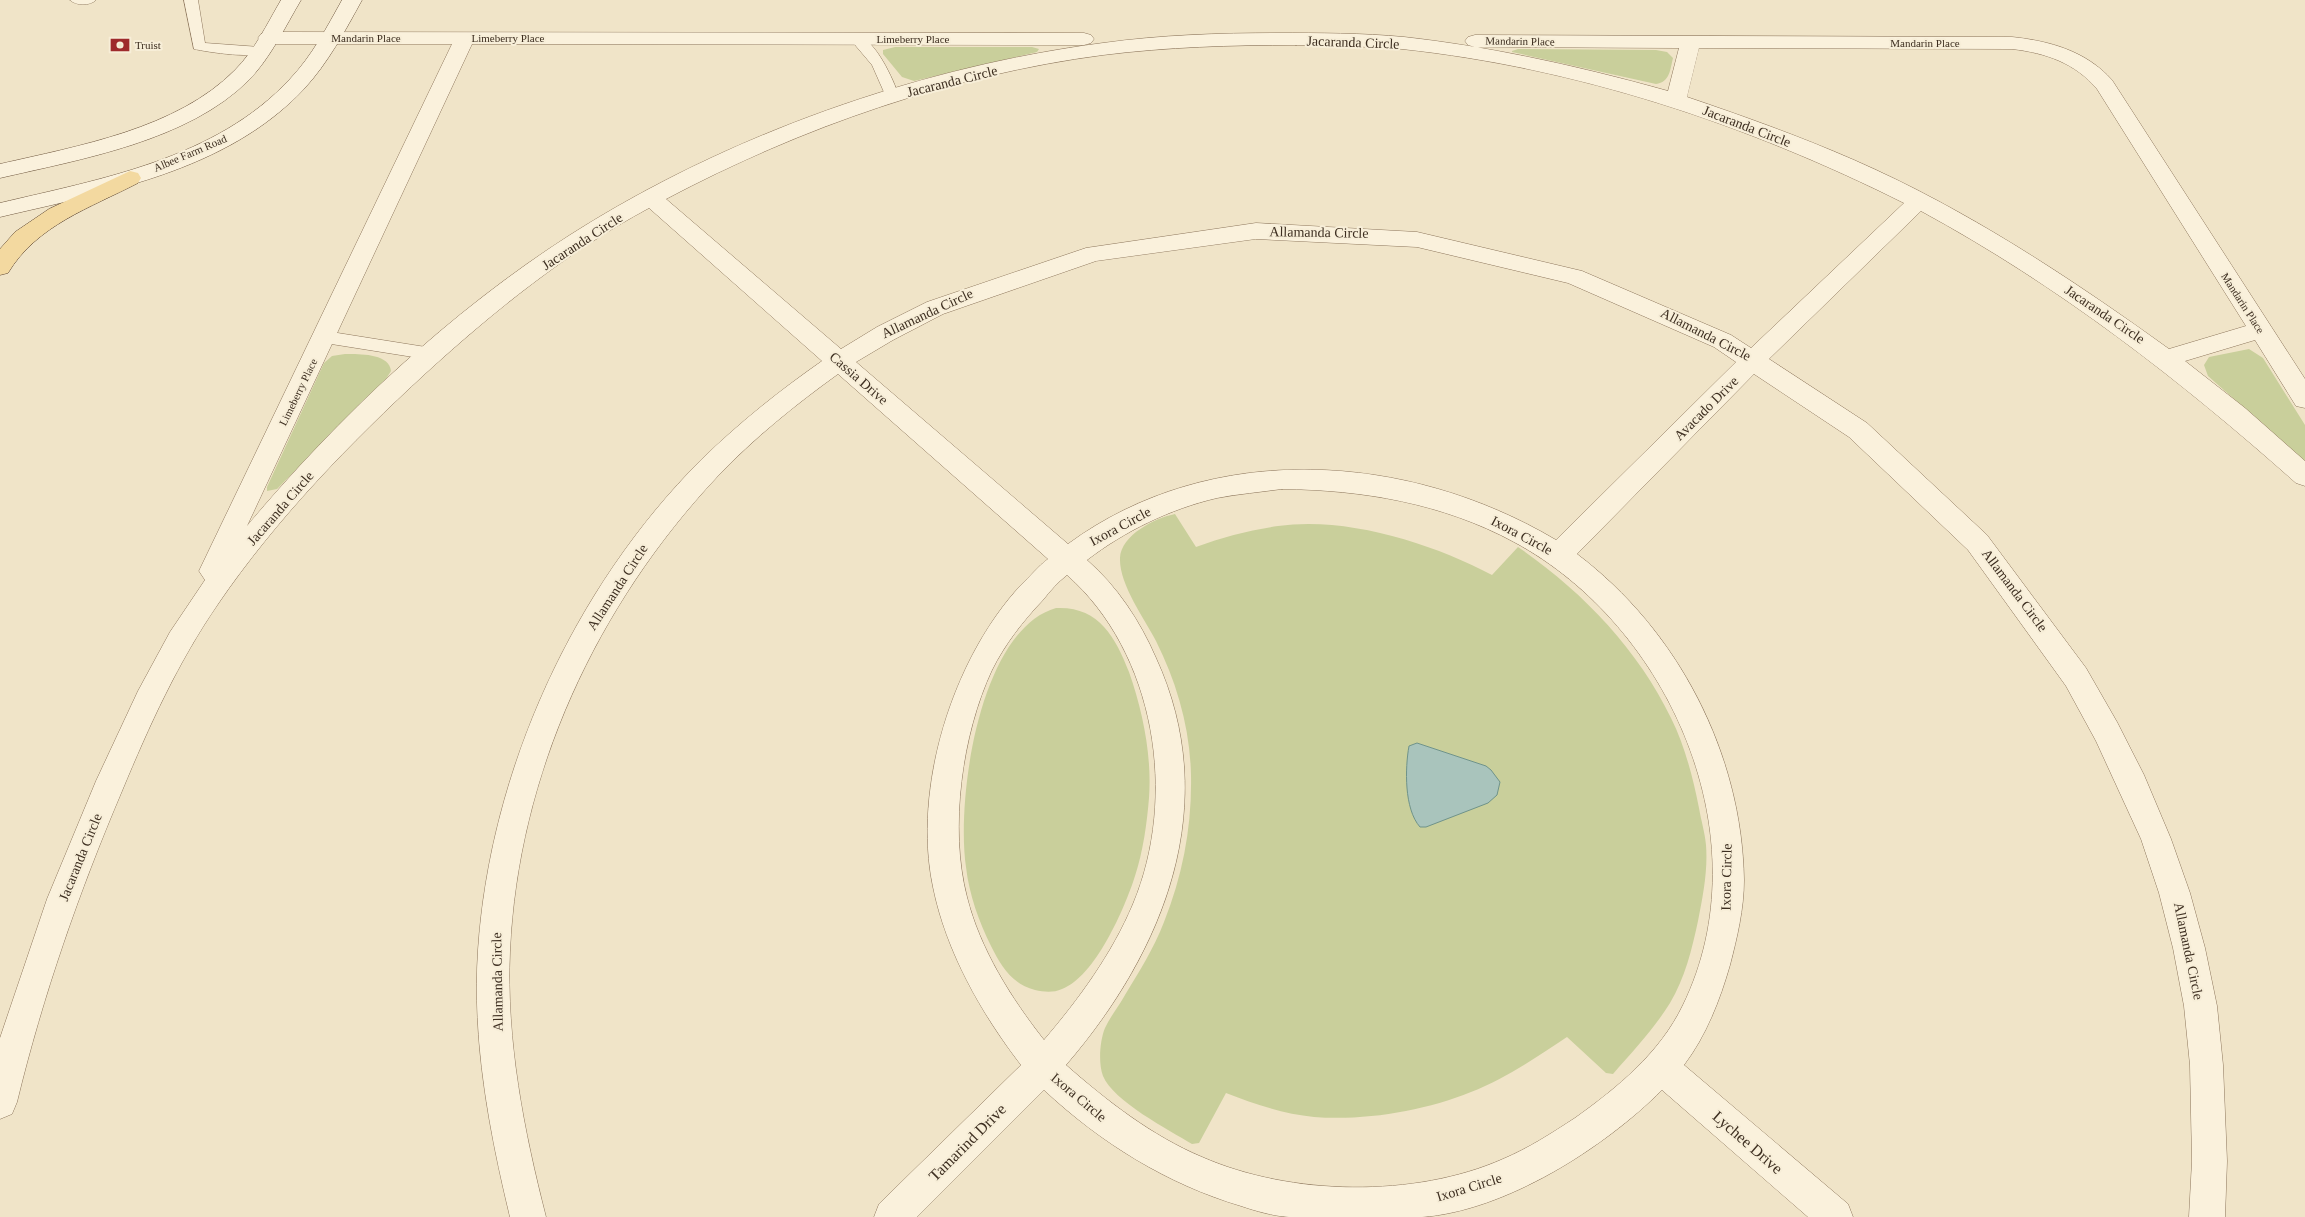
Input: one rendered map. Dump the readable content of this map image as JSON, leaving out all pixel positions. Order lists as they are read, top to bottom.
{
  "streets": {
    "street": [
      "Mandarin Place",
      "Limeberry Place",
      "Jacaranda Circle",
      "Albee Farm Road",
      "Allamanda Circle",
      "Cassia Drive",
      "Avacado Drive",
      "Ixora Circle",
      "Tamarind Drive",
      "Lychee Drive"
    ]
  },
  "crossings": [
    ["Mandarin Place", "Limeberry Place"],
    ["Mandarin Place", "Jacaranda Circle"],
    ["Mandarin Place", "Albee Farm Road"],
    ["Limeberry Place", "Jacaranda Circle"],
    ["Jacaranda Circle", "Cassia Drive"],
    ["Jacaranda Circle", "Avacado Drive"],
    ["Allamanda Circle", "Cassia Drive"],
    ["Allamanda Circle", "Avacado Drive"],
    ["Cassia Drive", "Ixora Circle"],
    ["Avacado Drive", "Ixora Circle"],
    ["Ixora Circle", "Tamarind Drive"],
    ["Ixora Circle", "Lychee Drive"]
  ],
  "places": {
    "bank": ["Truist"]
  }
}
